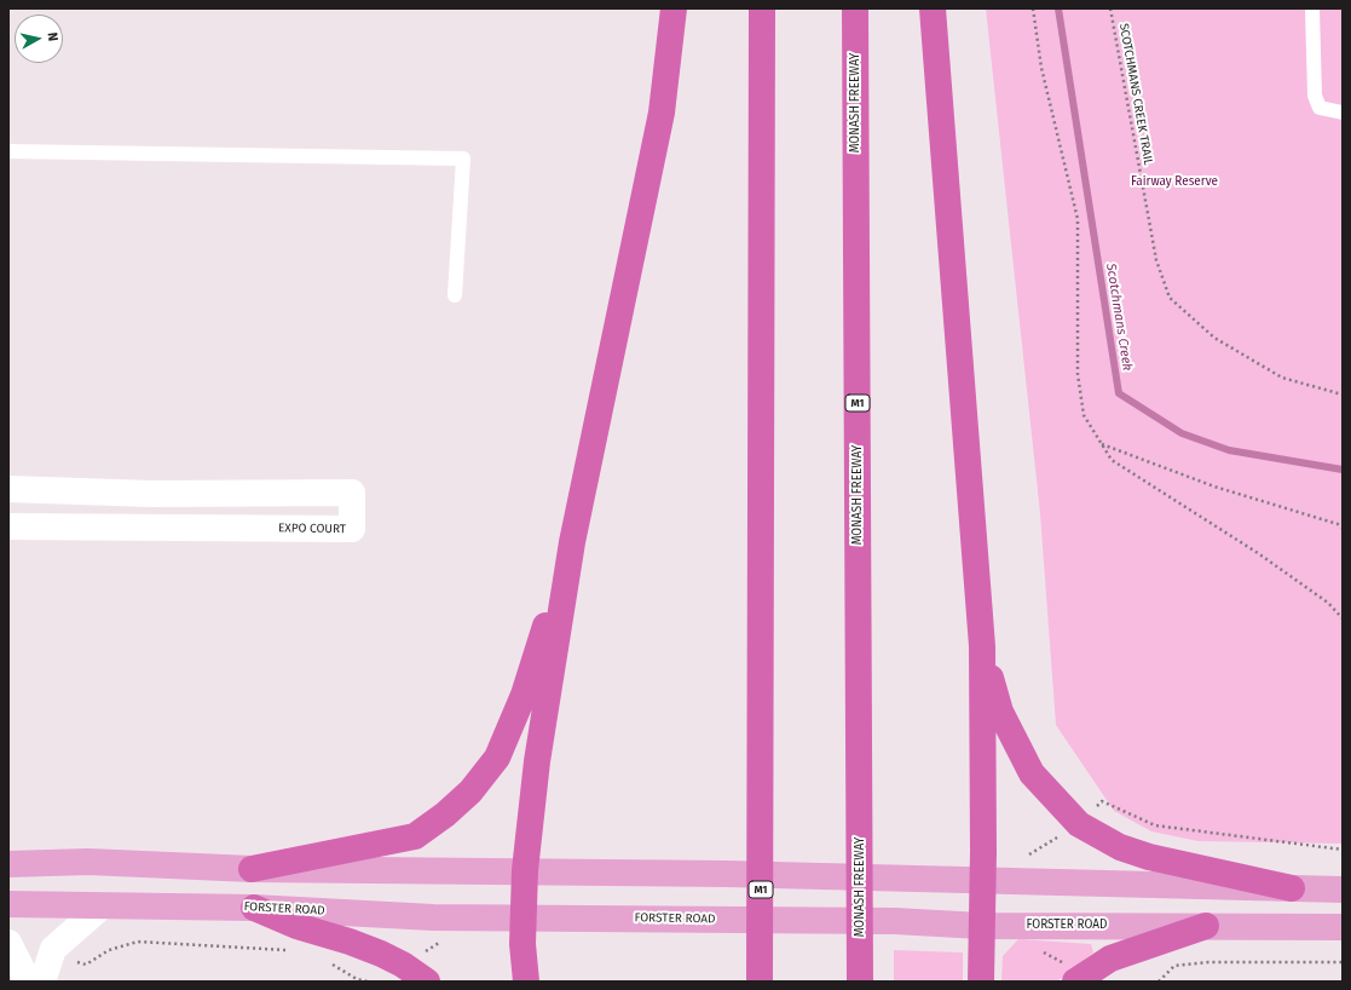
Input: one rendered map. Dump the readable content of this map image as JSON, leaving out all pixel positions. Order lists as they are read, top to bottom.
{
  "streets": {
    "highway": ["MONASH FREEWAY", "M1"],
    "main road": ["FORSTER ROAD"],
    "street": ["EXPO COURT"],
    "path": ["SCOTCHMANS CREEK TRAIL"]
  },
  "water": ["Scotchmans Creek"],
  "parks": ["Fairway Reserve"],
  "north": "right"
}
